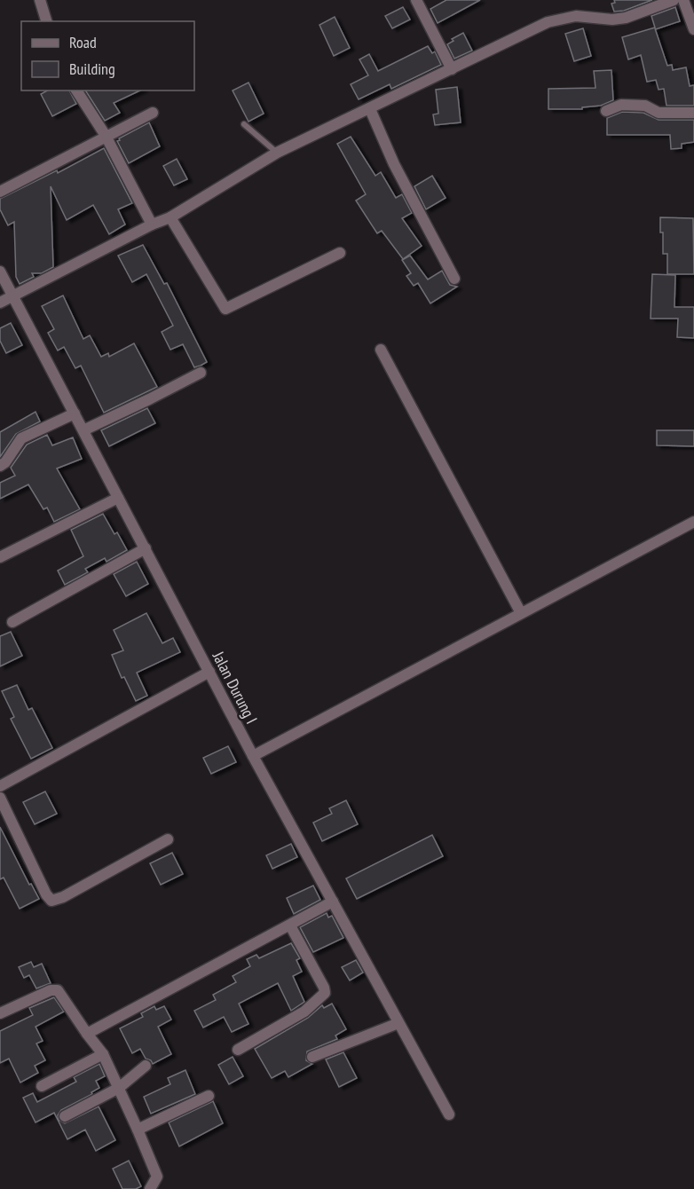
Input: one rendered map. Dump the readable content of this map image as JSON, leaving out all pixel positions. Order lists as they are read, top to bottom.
{
  "streets": {
    "street": ["Jalan Durung I"]
  },
  "legend": ["Road", "Building"]
}
